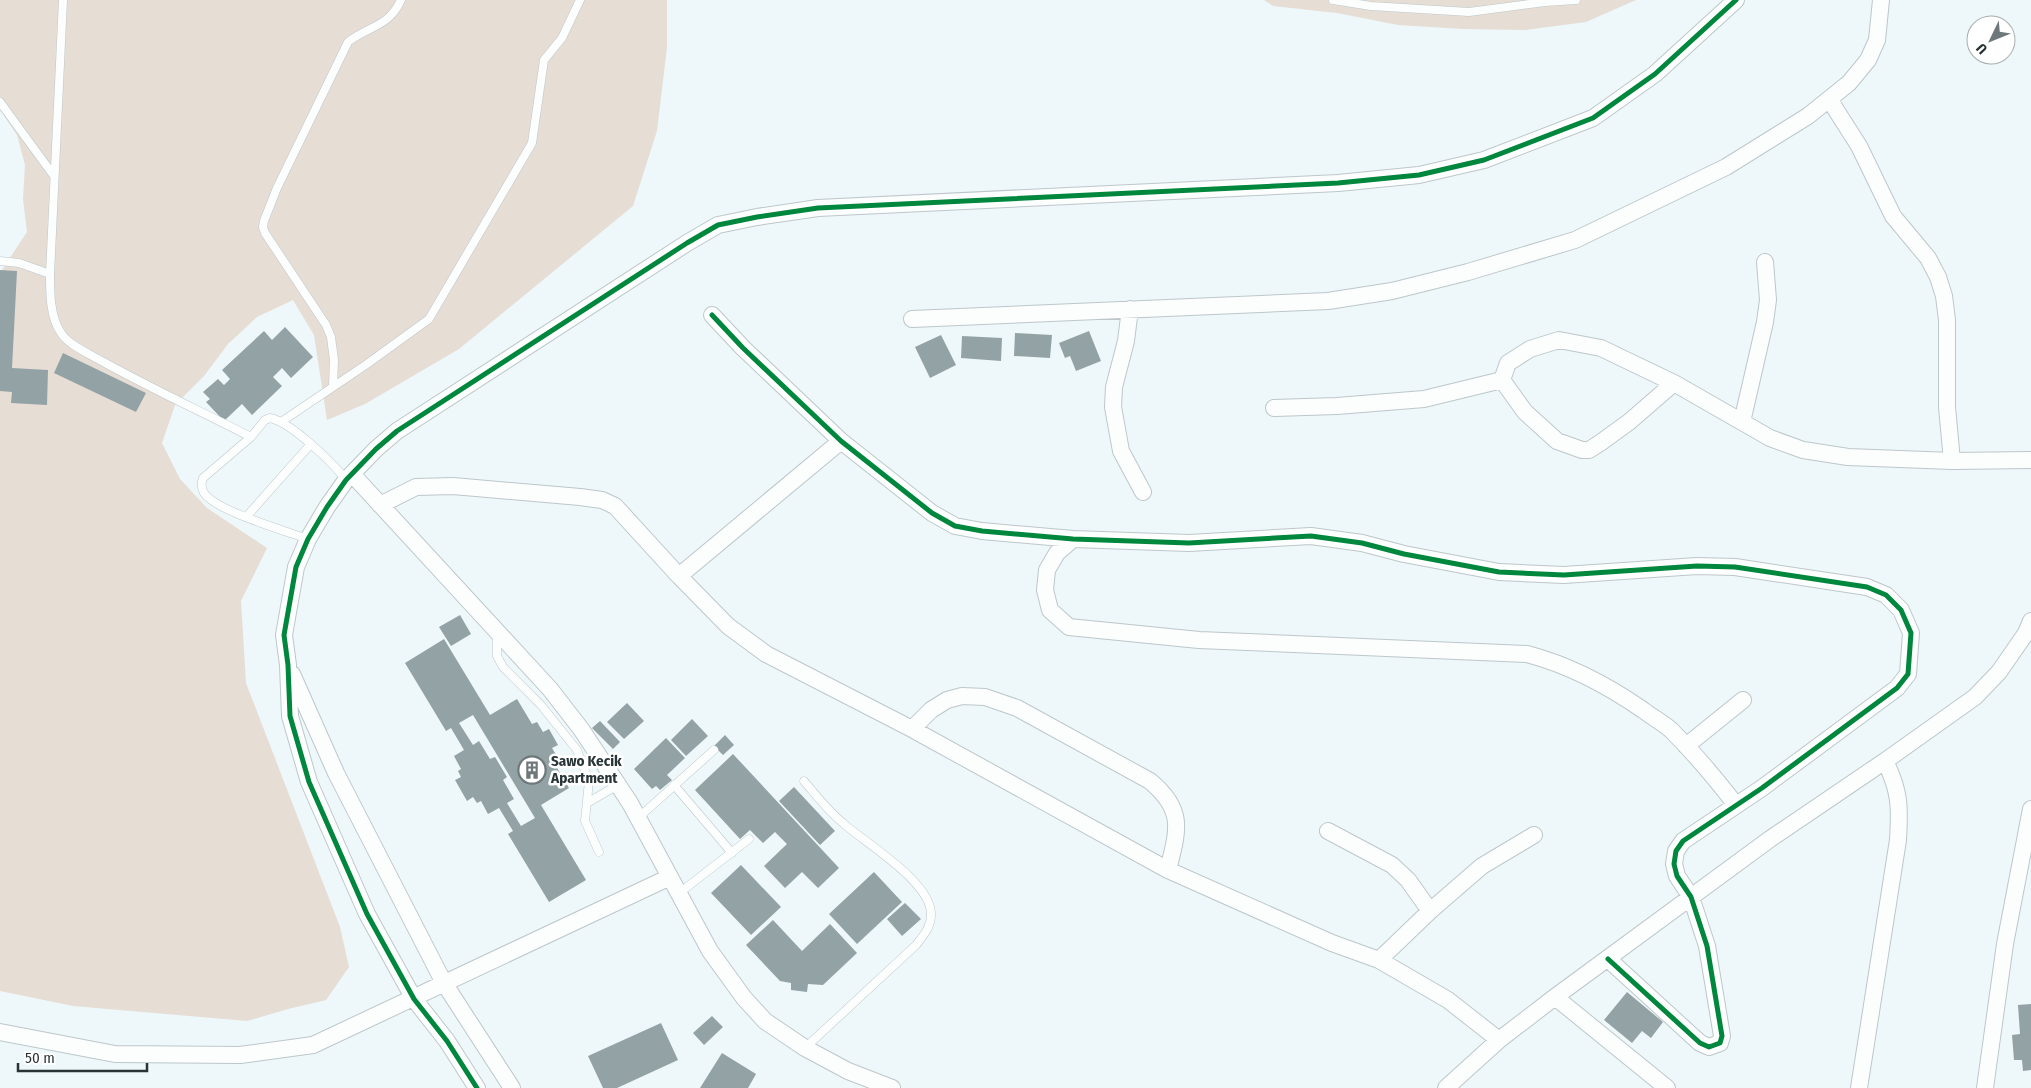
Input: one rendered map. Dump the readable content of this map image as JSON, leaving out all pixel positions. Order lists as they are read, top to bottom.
{
  "places": {
    "building": ["Sawo Kecik Apartment"]
  },
  "scale_bar": "50 m",
  "north": "bottom left"
}
